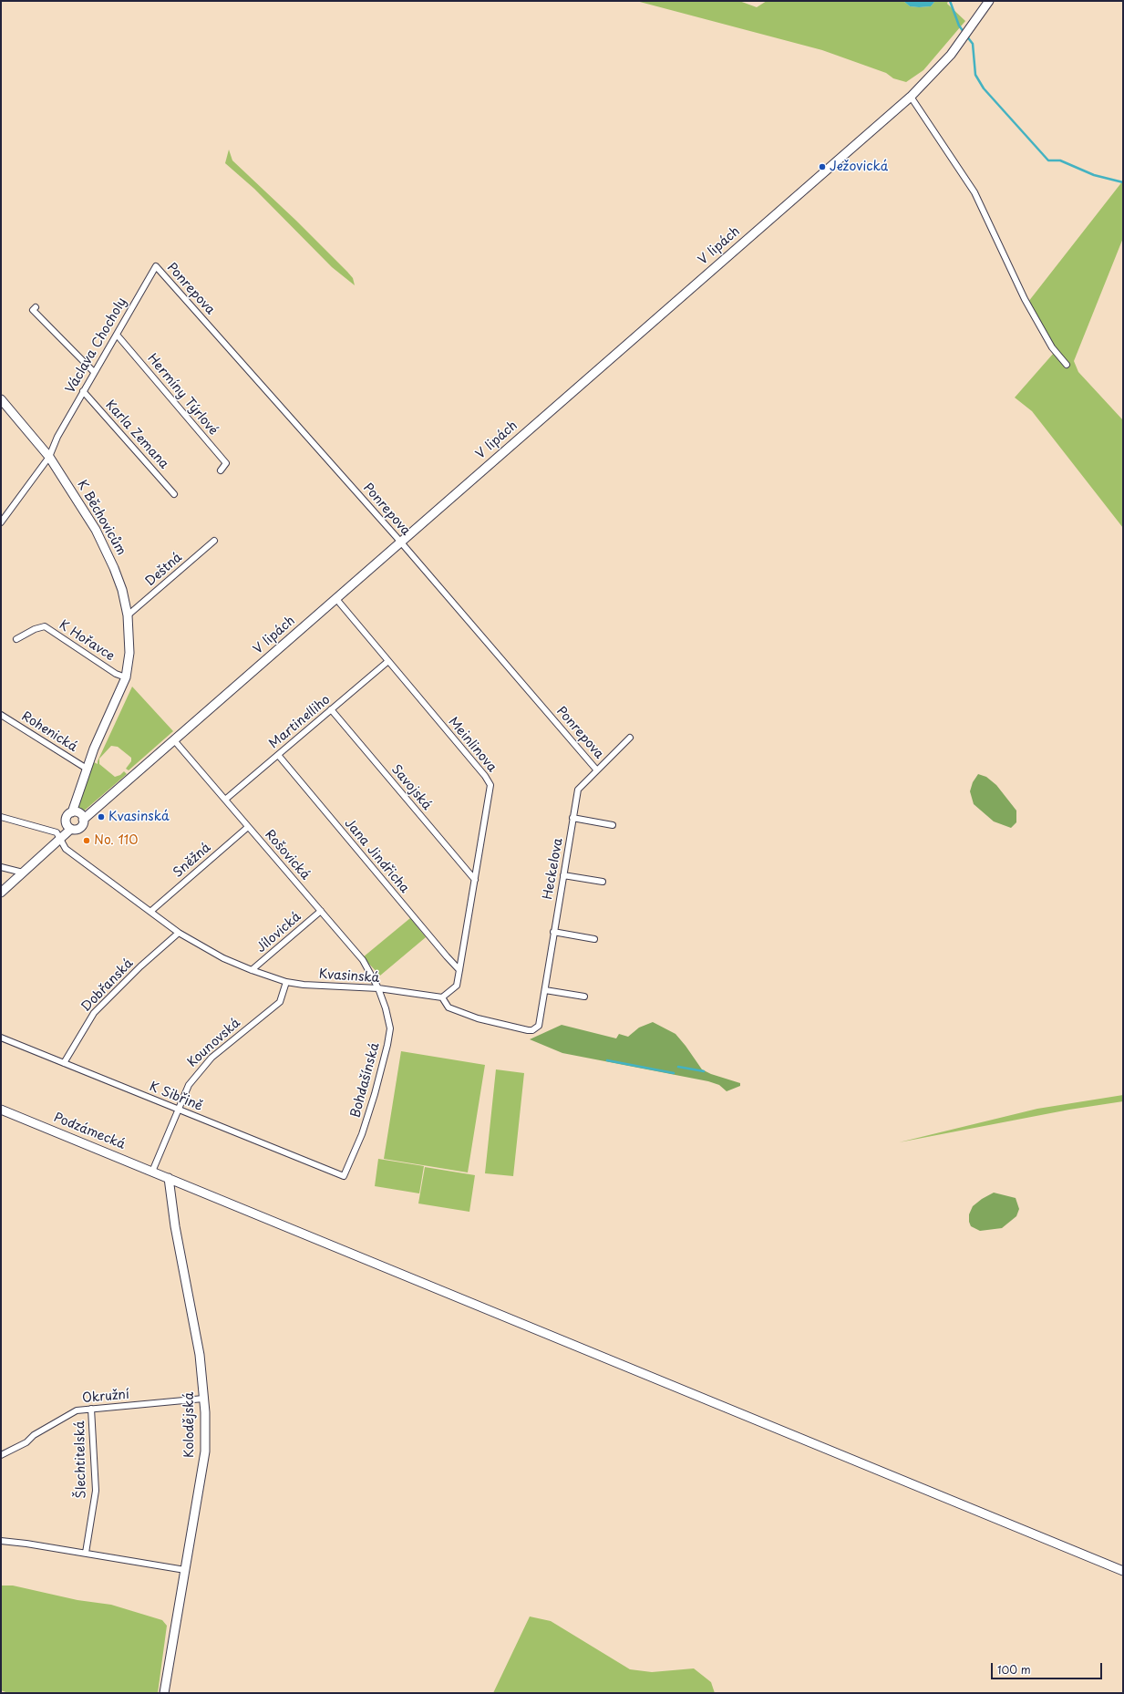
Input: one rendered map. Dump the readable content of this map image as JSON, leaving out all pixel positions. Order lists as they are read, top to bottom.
{
  "streets": {
    "street": [
      "V lipách",
      "Ponrepova",
      "Václava Chocholy",
      "Hermíny Týrlové",
      "Karla Zemana",
      "K Běchovicům",
      "Deštná",
      "K Hořavce",
      "Martinelliho",
      "Rohenická",
      "Meinlinova",
      "Savojská",
      "Rošovická",
      "Jana Jindřicha",
      "Sněžná",
      "Heckelova",
      "Jílovická",
      "Kvasinská",
      "Dobřanská",
      "Kounovská",
      "Bohdašínská",
      "K Sibřině",
      "Podzámecká",
      "Okružní",
      "Kolodějská",
      "Šlechtitelská"
    ]
  },
  "crossings": [
    ["V lipách", "Ponrepova"],
    ["V lipách", "K Běchovicům"],
    ["V lipách", "Meinlinova"],
    ["V lipách", "Rošovická"],
    ["Ponrepova", "Václava Chocholy"],
    ["Ponrepova", "Heckelova"],
    ["Václava Chocholy", "Hermíny Týrlové"],
    ["Václava Chocholy", "Karla Zemana"],
    ["Václava Chocholy", "K Běchovicům"],
    ["K Běchovicům", "Deštná"],
    ["K Běchovicům", "K Hořavce"],
    ["K Běchovicům", "Rohenická"],
    ["Martinelliho", "Meinlinova"],
    ["Martinelliho", "Savojská"],
    ["Martinelliho", "Rošovická"],
    ["Martinelliho", "Jana Jindřicha"],
    ["Meinlinova", "Savojská"],
    ["Meinlinova", "Jana Jindřicha"],
    ["Meinlinova", "Heckelova"],
    ["Meinlinova", "Kvasinská"],
    ["Rošovická", "Sněžná"],
    ["Rošovická", "Jílovická"],
    ["Rošovická", "Kvasinská"],
    ["Rošovická", "Bohdašínská"],
    ["Sněžná", "Kvasinská"],
    ["Heckelova", "Kvasinská"],
    ["Jílovická", "Kvasinská"],
    ["Kvasinská", "Dobřanská"],
    ["Kvasinská", "Kounovská"],
    ["Kvasinská", "Bohdašínská"],
    ["Dobřanská", "K Sibřině"],
    ["Kounovská", "K Sibřině"],
    ["Kounovská", "Podzámecká"],
    ["Bohdašínská", "K Sibřině"],
    ["Podzámecká", "Kolodějská"],
    ["Okružní", "Kolodějská"],
    ["Okružní", "Šlechtitelská"]
  ],
  "places": ["Ježovická", "Kvasinská", "No. 110"],
  "scale_bar": "100 m"
}
